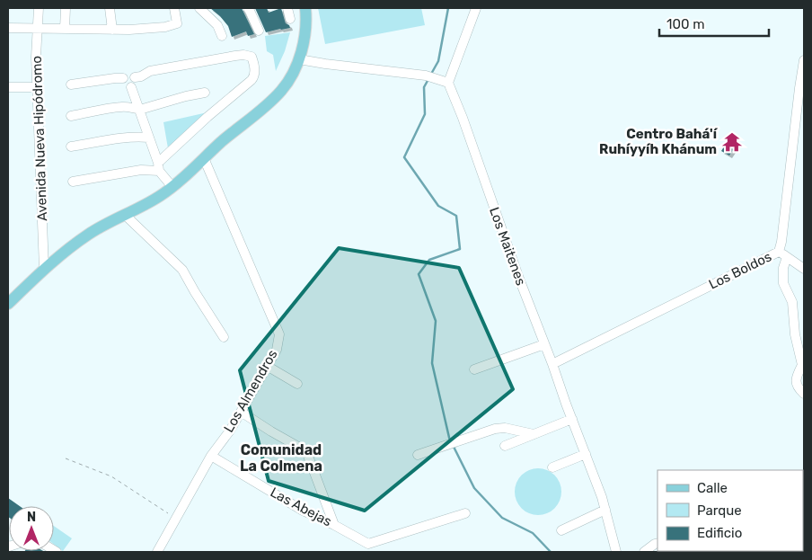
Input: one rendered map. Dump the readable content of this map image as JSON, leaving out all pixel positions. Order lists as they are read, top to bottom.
{
  "streets": {
    "street": [
      "Avenida Nueva Hipódromo",
      "Los Maitenes",
      "Los Boldos",
      "Los Almendros",
      "Las Abejas"
    ]
  },
  "crossings": [
    ["Los Maitenes", "Los Boldos"],
    ["Los Almendros", "Las Abejas"]
  ],
  "districts": ["Comunidad La Colmena"],
  "places": {
    "temple": ["Centro Bahá'í Ruhíyyíh Khánum"]
  },
  "legend": ["Calle", "Parque", "Edificio"],
  "scale_bar": "100 m",
  "north": "top"
}
